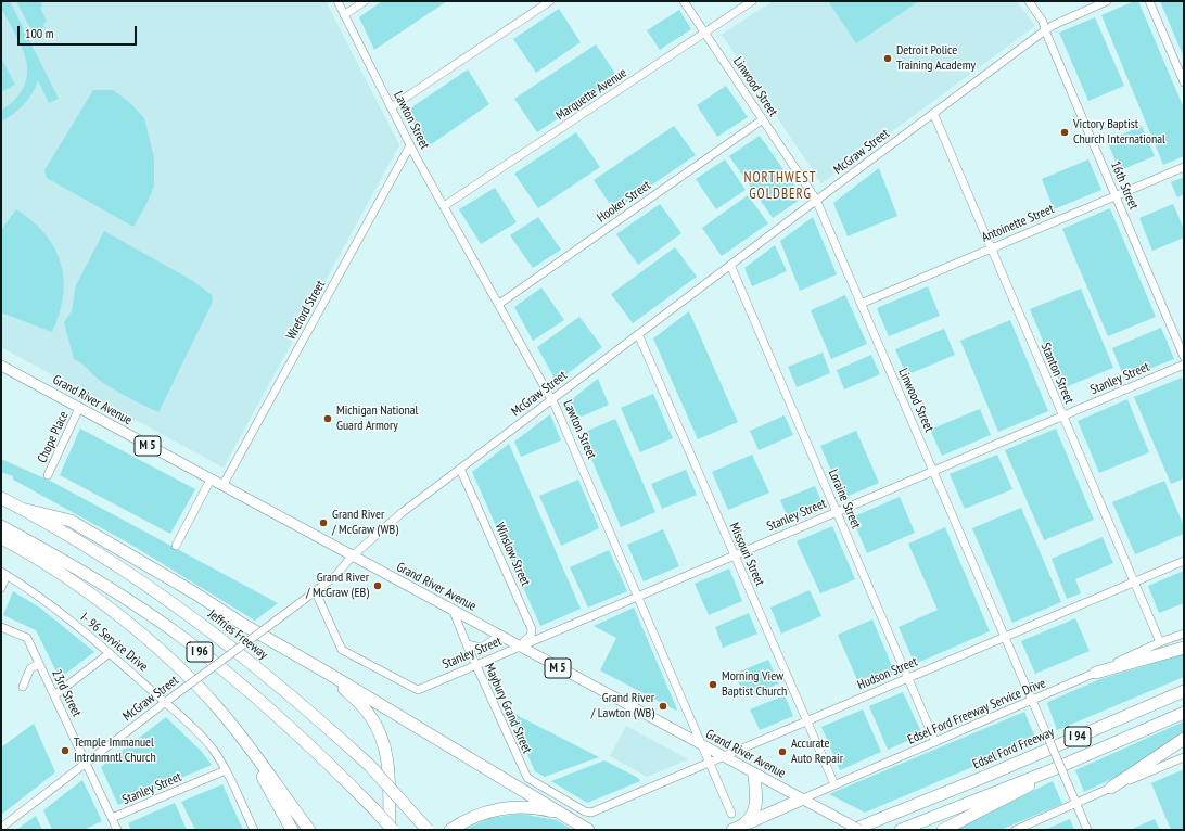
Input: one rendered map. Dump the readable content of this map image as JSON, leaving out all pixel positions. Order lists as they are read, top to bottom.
{
  "streets": {
    "highway": [
      "Jeffries Freeway",
      "I 96",
      "I 94",
      "Edsel Ford Freeway"
    ],
    "main road": ["Grand River Avenue", "M 5"],
    "street": [
      "Linwood Street",
      "Marquette Avenue",
      "Lawton Street",
      "McGraw Street",
      "16th Street",
      "Hooker Street",
      "Antoinette Street",
      "Wreford Street",
      "Stanton Street",
      "Stanley Street",
      "Chope Place",
      "Loraine Street",
      "Winslow Street",
      "Missouri Street",
      "I- 96 Service Drive",
      "Hudson Street",
      "23rd Street",
      "Maybury Grand Street",
      "Edsel Ford Freeway Service Drive"
    ]
  },
  "crossings": [
    ["Linwood Street", "Marquette Avenue"],
    ["Linwood Street", "McGraw Street"],
    ["Linwood Street", "Hooker Street"],
    ["Linwood Street", "Antoinette Street"],
    ["Linwood Street", "Stanley Street"],
    ["Linwood Street", "Hudson Street"],
    ["Linwood Street", "Edsel Ford Freeway Service Drive"],
    ["Marquette Avenue", "Lawton Street"],
    ["Lawton Street", "McGraw Street"],
    ["Lawton Street", "Hooker Street"],
    ["Lawton Street", "Wreford Street"],
    ["Lawton Street", "Stanley Street"],
    ["Lawton Street", "Grand River Avenue"],
    ["Lawton Street", "Hudson Street"],
    ["McGraw Street", "16th Street"],
    ["McGraw Street", "Stanton Street"],
    ["McGraw Street", "Stanley Street"],
    ["McGraw Street", "Grand River Avenue"],
    ["McGraw Street", "Loraine Street"],
    ["McGraw Street", "Winslow Street"],
    ["McGraw Street", "Missouri Street"],
    ["McGraw Street", "I- 96 Service Drive"],
    ["McGraw Street", "23rd Street"],
    ["16th Street", "Antoinette Street"],
    ["Antoinette Street", "Stanton Street"],
    ["Wreford Street", "Grand River Avenue"],
    ["Stanton Street", "Stanley Street"],
    ["Stanton Street", "Hudson Street"],
    ["Stanton Street", "Edsel Ford Freeway Service Drive"],
    ["Stanley Street", "Grand River Avenue"],
    ["Stanley Street", "Loraine Street"],
    ["Stanley Street", "Winslow Street"],
    ["Stanley Street", "Missouri Street"],
    ["Stanley Street", "I- 96 Service Drive"],
    ["Stanley Street", "23rd Street"],
    ["Stanley Street", "Maybury Grand Street"],
    ["Grand River Avenue", "Chope Place"],
    ["Grand River Avenue", "Winslow Street"],
    ["Grand River Avenue", "Hudson Street"],
    ["Grand River Avenue", "Maybury Grand Street"],
    ["Grand River Avenue", "Edsel Ford Freeway Service Drive"],
    ["Loraine Street", "Hudson Street"],
    ["Loraine Street", "Edsel Ford Freeway Service Drive"],
    ["Missouri Street", "Hudson Street"],
    ["Missouri Street", "Edsel Ford Freeway Service Drive"],
    ["Hudson Street", "Maybury Grand Street"]
  ],
  "districts": ["NORTHWEST GOLDBERG"],
  "places": [
    "Detroit Police Training Academy",
    "Victory Baptist Church International",
    "Michigan National Guard Armory",
    "Grand River / McGraw (WB)",
    "Grand River / McGraw (EB)",
    "Morning View Baptist Church",
    "Grand River / Lawton (WB)",
    "Temple Immanuel Intrdnmntl Church",
    "Accurate Auto Repair"
  ],
  "scale_bar": "100 m"
}
